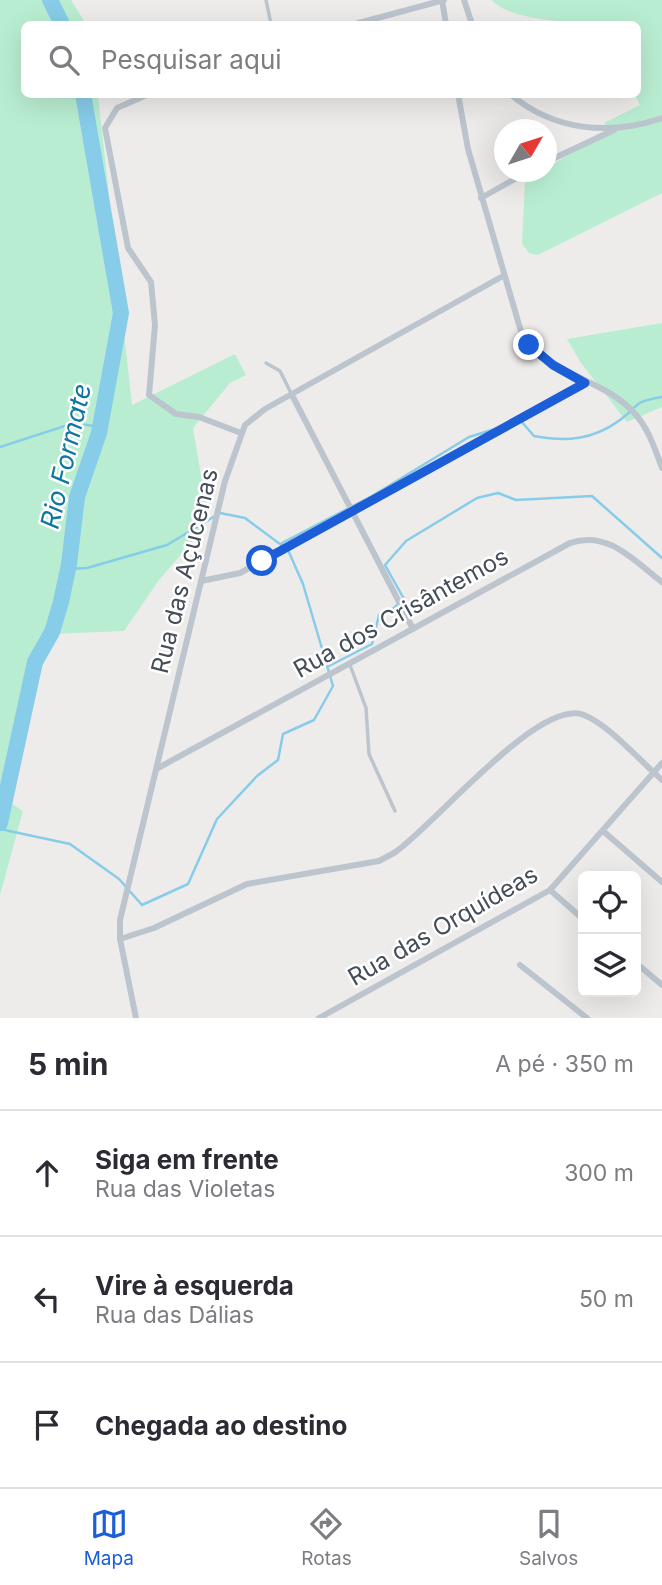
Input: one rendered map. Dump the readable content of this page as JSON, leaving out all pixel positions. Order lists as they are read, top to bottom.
{
  "streets": {
    "street": ["Rua das Açucenas", "Rua dos Crisântemos", "Rua das Orquídeas"]
  },
  "crossings": [
    ["Rua das Açucenas", "Rua dos Crisântemos"]
  ],
  "water": ["Rio Formate"],
  "north": "top right",
  "page": {
    "search": "Pesquisar aqui",
    "heading": ["5 min", "A pé · 350 m"],
    "list": [
      ["Siga em frente", "Rua das Violetas", "300 m"],
      ["Vire à esquerda", "Rua das Dálias", "50 m"],
      "Chegada ao destino"
    ],
    "nav": ["Mapa", "Rotas", "Salvos"]
  }
}
